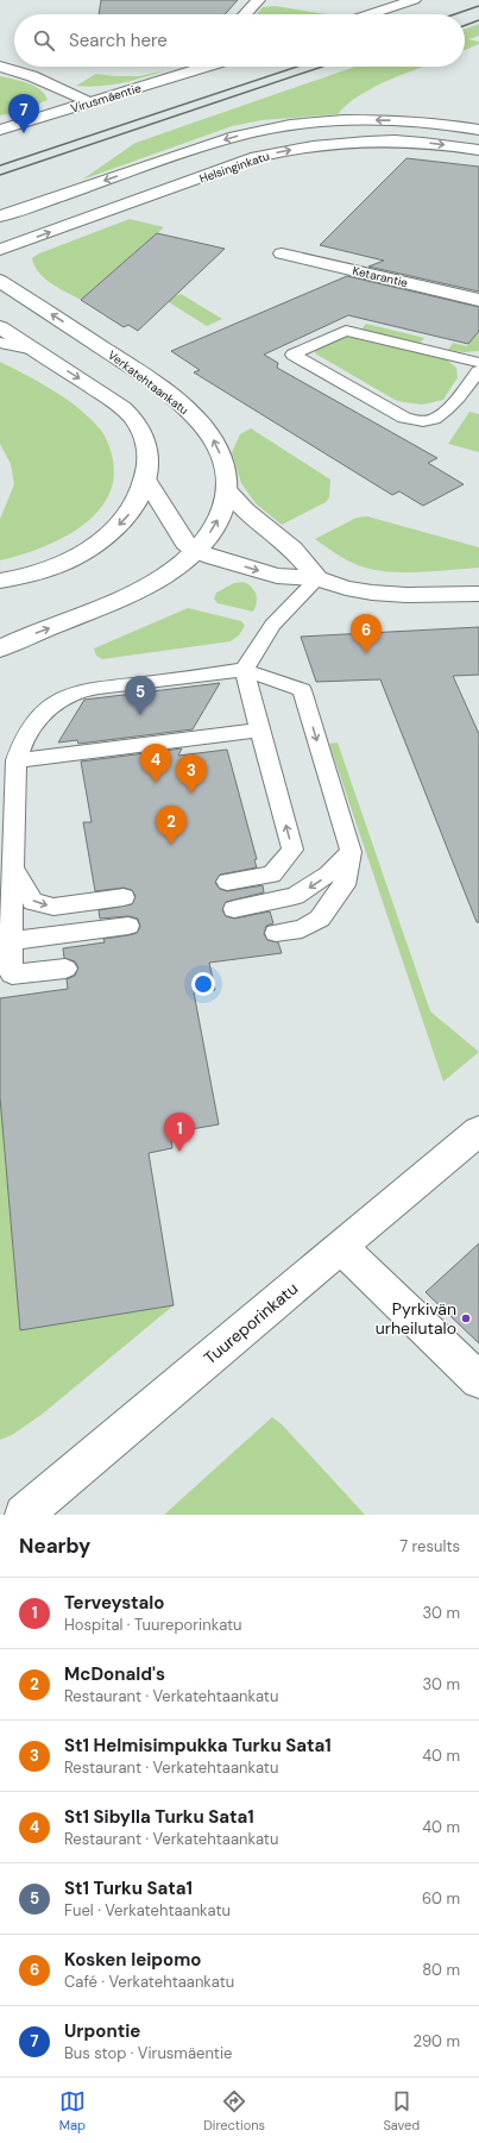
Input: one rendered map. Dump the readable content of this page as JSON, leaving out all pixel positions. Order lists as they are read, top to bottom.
{
  "streets": {
    "main road": [
      "Virusmäentie",
      "Helsinginkatu",
      "Ketarantie",
      "Verkatehtaankatu",
      "Tuureporinkatu"
    ]
  },
  "places": ["Pyrkivän urheilutalo"],
  "page": {
    "search": "Search here",
    "pins": [
      "7",
      "6",
      "5",
      "4",
      "3",
      "2",
      "1"
    ],
    "heading": ["Nearby", "7 results"],
    "list": [
      {
        "mark": "1",
        "name": "Terveystalo",
        "note": "Hospital · Tuureporinkatu",
        "value": "30 m"
      },
      {
        "mark": "2",
        "name": "McDonald's",
        "note": "Restaurant · Verkatehtaankatu",
        "value": "30 m"
      },
      {
        "mark": "3",
        "name": "St1 Helmisimpukka Turku Sata1",
        "note": "Restaurant · Verkatehtaankatu",
        "value": "40 m"
      },
      {
        "mark": "4",
        "name": "St1 Sibylla Turku Sata1",
        "note": "Restaurant · Verkatehtaankatu",
        "value": "40 m"
      },
      {
        "mark": "5",
        "name": "St1 Turku Sata1",
        "note": "Fuel · Verkatehtaankatu",
        "value": "60 m"
      },
      {
        "mark": "6",
        "name": "Kosken leipomo",
        "note": "Café · Verkatehtaankatu",
        "value": "80 m"
      },
      {
        "mark": "7",
        "name": "Urpontie",
        "note": "Bus stop · Virusmäentie",
        "value": "290 m"
      }
    ],
    "nav": ["Map", "Directions", "Saved"]
  }
}
